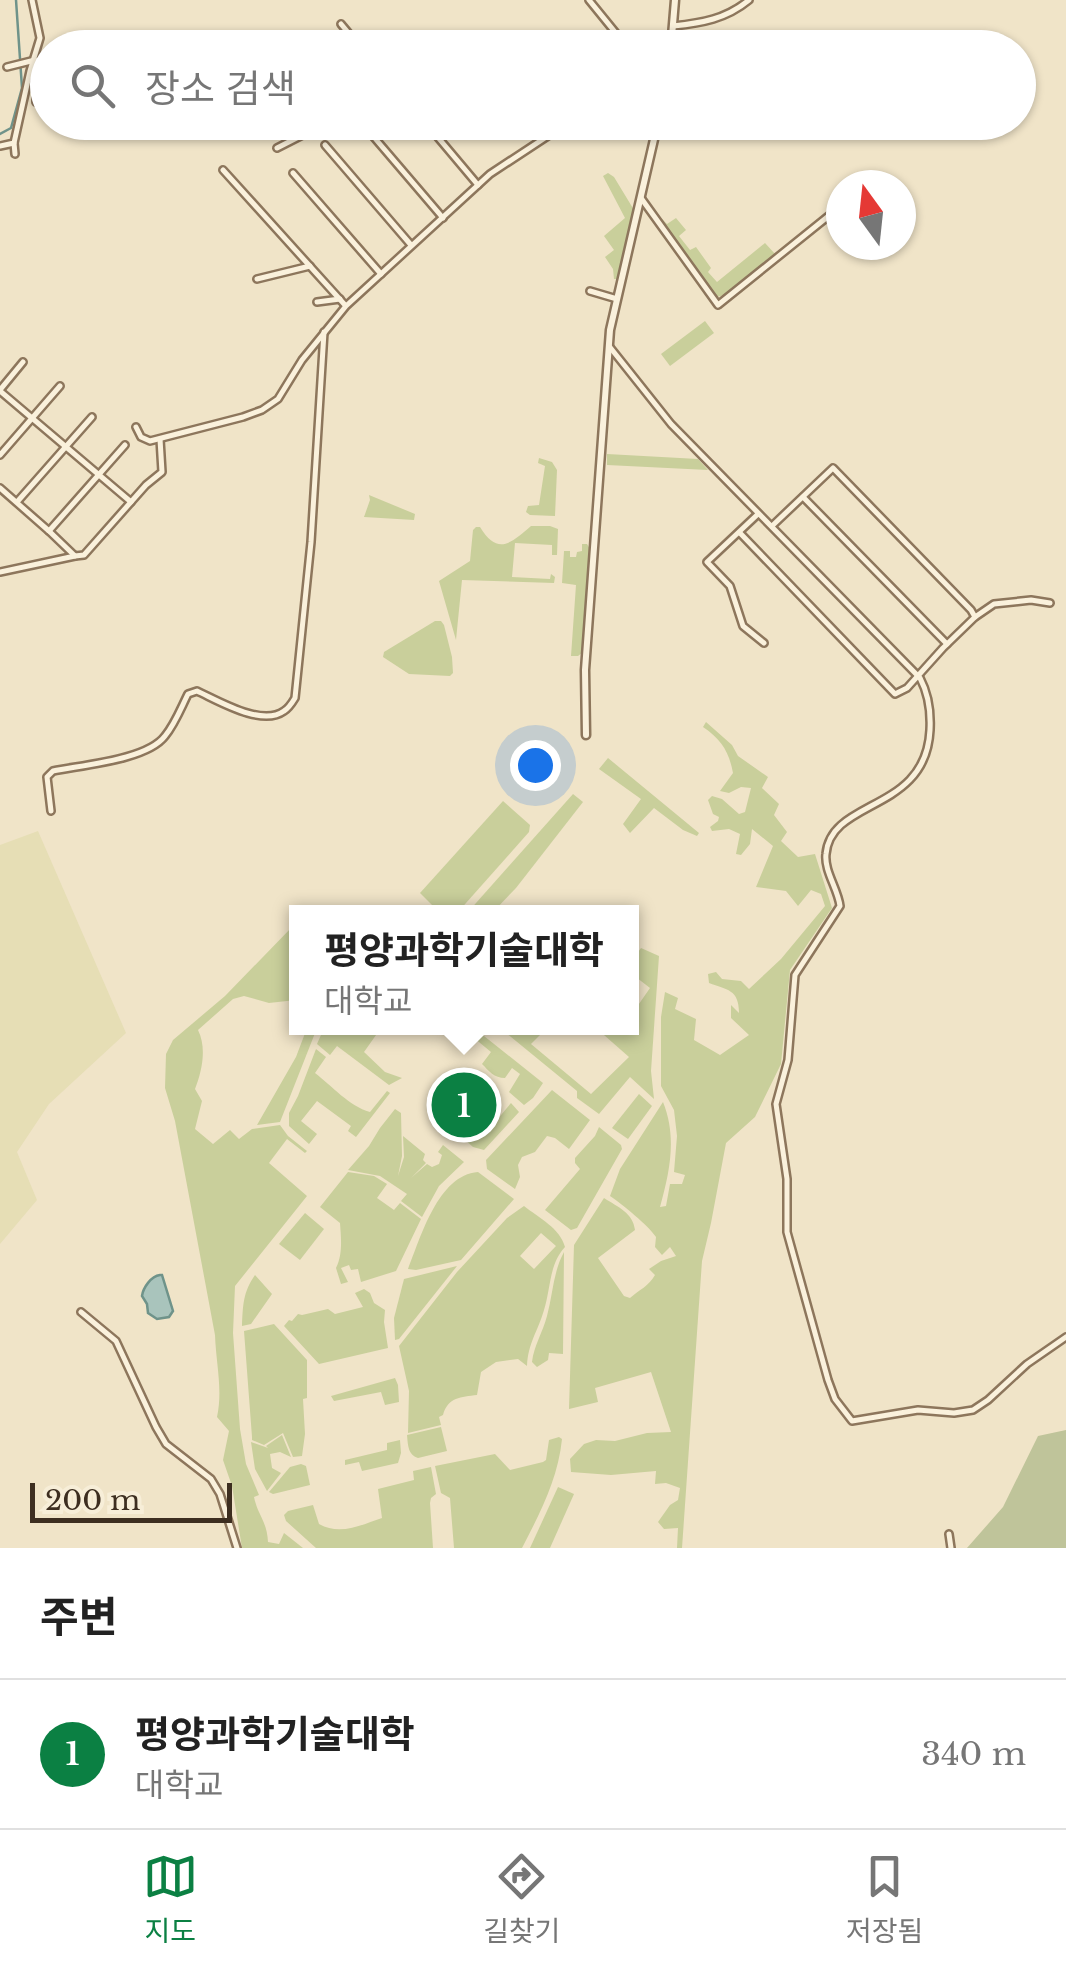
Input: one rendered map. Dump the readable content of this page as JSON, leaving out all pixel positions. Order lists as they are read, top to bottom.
{
  "scale_bar": "200 m",
  "north": "top",
  "page": {
    "search": "장소 검색",
    "popup": ["평양과학기술대학", "대학교"],
    "pins": "1",
    "scale": "200 m",
    "heading": "주변",
    "list": [
      {
        "mark": "1",
        "name": "평양과학기술대학",
        "note": "대학교",
        "value": "340 m"
      }
    ],
    "nav": ["지도", "길찾기", "저장됨"]
  }
}
